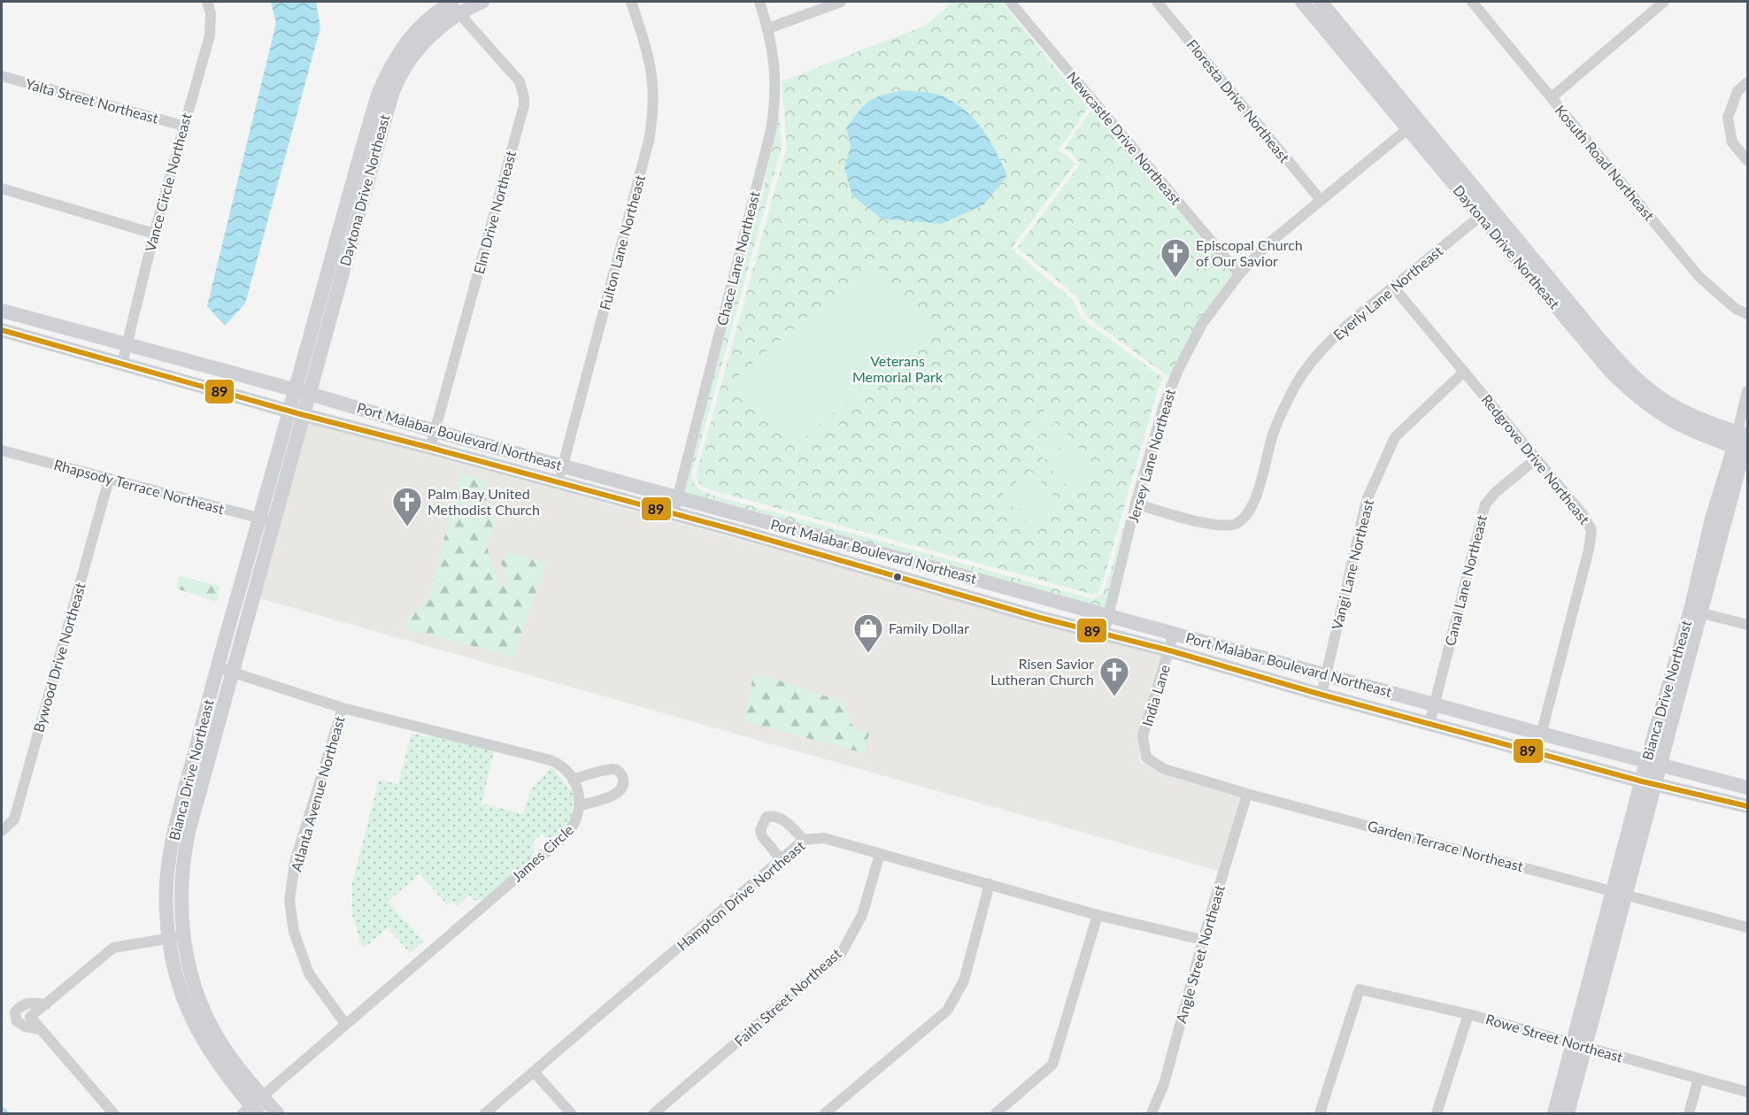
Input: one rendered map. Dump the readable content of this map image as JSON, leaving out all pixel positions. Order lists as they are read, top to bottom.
{
  "streets": {
    "street": [
      "Yalta Street Northeast",
      "Floresta Drive Northeast",
      "Newcastle Drive Northeast",
      "Kosuth Road Northeast",
      "Vance Circle Northeast",
      "Daytona Drive Northeast",
      "Elm Drive Northeast",
      "Fulton Lane Northeast",
      "Chace Lane Northeast",
      "Eyerly Lane Northeast",
      "Port Malabar Boulevard Northeast",
      "Jersey Lane Northeast",
      "Redgrove Drive Northeast",
      "Rhapsody Terrace Northeast",
      "Vangi Lane Northeast",
      "Canal Lane Northeast",
      "Bywood Drive Northeast",
      "Bianca Drive Northeast",
      "India Lane",
      "Atlanta Avenue Northeast",
      "Garden Terrace Northeast",
      "James Circle",
      "Hampton Drive Northeast",
      "Angle Street Northeast",
      "Faith Street Northeast",
      "Rowe Street Northeast"
    ]
  },
  "crossings": [
    ["Yalta Street Northeast", "Vance Circle Northeast"],
    ["Floresta Drive Northeast", "Jersey Lane Northeast"],
    ["Newcastle Drive Northeast", "Jersey Lane Northeast"],
    ["Vance Circle Northeast", "Port Malabar Boulevard Northeast"],
    ["Daytona Drive Northeast", "Elm Drive Northeast"],
    ["Daytona Drive Northeast", "Eyerly Lane Northeast"],
    ["Daytona Drive Northeast", "Port Malabar Boulevard Northeast"],
    ["Daytona Drive Northeast", "Jersey Lane Northeast"],
    ["Daytona Drive Northeast", "Bianca Drive Northeast"],
    ["Elm Drive Northeast", "Port Malabar Boulevard Northeast"],
    ["Fulton Lane Northeast", "Port Malabar Boulevard Northeast"],
    ["Chace Lane Northeast", "Port Malabar Boulevard Northeast"],
    ["Eyerly Lane Northeast", "Jersey Lane Northeast"],
    ["Eyerly Lane Northeast", "Redgrove Drive Northeast"],
    ["Port Malabar Boulevard Northeast", "Jersey Lane Northeast"],
    ["Port Malabar Boulevard Northeast", "Redgrove Drive Northeast"],
    ["Port Malabar Boulevard Northeast", "Vangi Lane Northeast"],
    ["Port Malabar Boulevard Northeast", "Canal Lane Northeast"],
    ["Port Malabar Boulevard Northeast", "Bianca Drive Northeast"],
    ["Port Malabar Boulevard Northeast", "India Lane"],
    ["Redgrove Drive Northeast", "Vangi Lane Northeast"],
    ["Redgrove Drive Northeast", "Canal Lane Northeast"],
    ["Rhapsody Terrace Northeast", "Bywood Drive Northeast"],
    ["Rhapsody Terrace Northeast", "Bianca Drive Northeast"],
    ["Bianca Drive Northeast", "Garden Terrace Northeast"],
    ["Bianca Drive Northeast", "James Circle"],
    ["Bianca Drive Northeast", "Rowe Street Northeast"],
    ["India Lane", "Garden Terrace Northeast"],
    ["Atlanta Avenue Northeast", "James Circle"],
    ["Garden Terrace Northeast", "Angle Street Northeast"],
    ["Hampton Drive Northeast", "Angle Street Northeast"],
    ["Hampton Drive Northeast", "Faith Street Northeast"]
  ],
  "parks": ["Veterans Memorial Park"],
  "places": {
    "church": ["Episcopal Church of Our Savior", "Palm Bay United Methodist Church", "Risen Savior Lutheran Church"],
    "shop": ["Family Dollar"]
  },
  "lines": ["transit line 89"]
}
